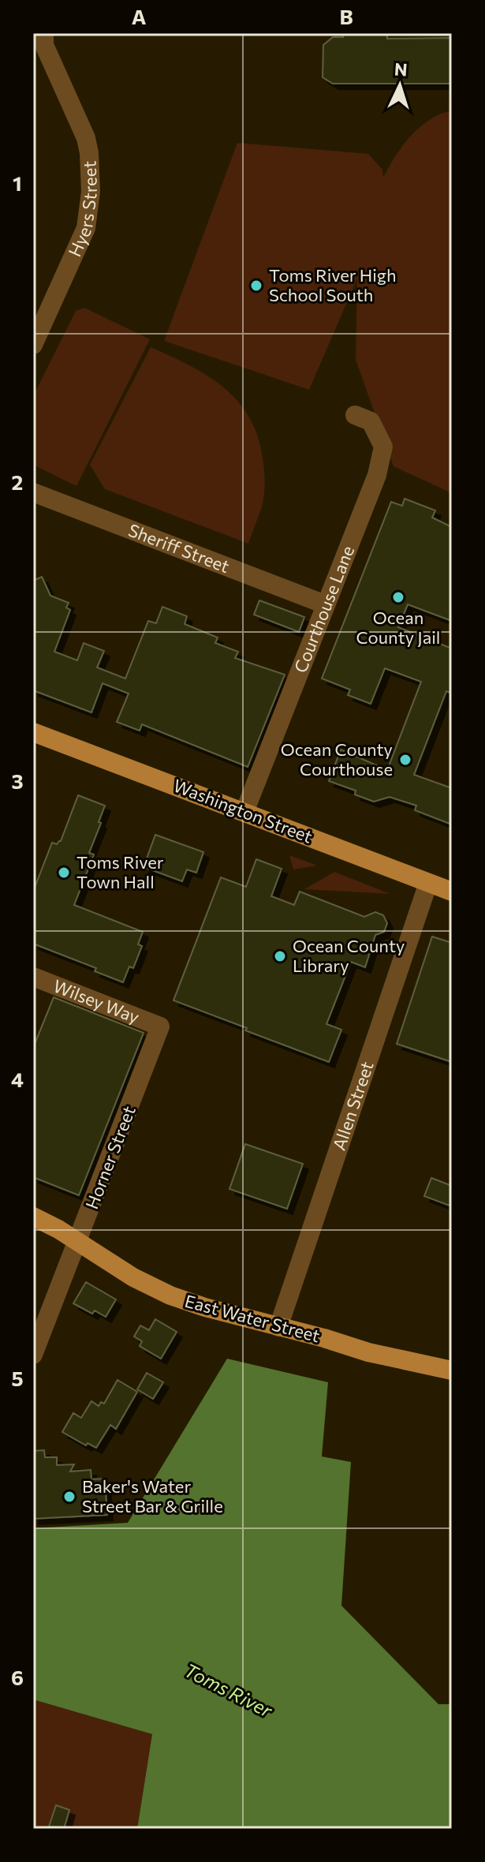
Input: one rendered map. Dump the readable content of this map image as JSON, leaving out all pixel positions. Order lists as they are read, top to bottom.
{
  "streets": {
    "main road": ["Washington Street", "East Water Street"],
    "street": [
      "Hyers Street",
      "Sheriff Street",
      "Courthouse Lane",
      "Wilsey Way",
      "Allen Street",
      "Horner Street"
    ]
  },
  "crossings": [
    ["Sheriff Street", "Courthouse Lane"],
    ["Courthouse Lane", "Washington Street"],
    ["Washington Street", "Allen Street"],
    ["Wilsey Way", "Horner Street"],
    ["Allen Street", "East Water Street"],
    ["Horner Street", "East Water Street"]
  ],
  "water": ["Toms River"],
  "places": [
    "Toms River High School South",
    "Ocean County Jail",
    "Ocean County Courthouse",
    "Toms River Town Hall",
    "Ocean County Library",
    "Baker's Water Street Bar & Grille"
  ],
  "north": "top",
  "grid": {
    "columns": ["A", "B"],
    "rows": [
      "1",
      "2",
      "3",
      "4",
      "5",
      "6"
    ]
  }
}
